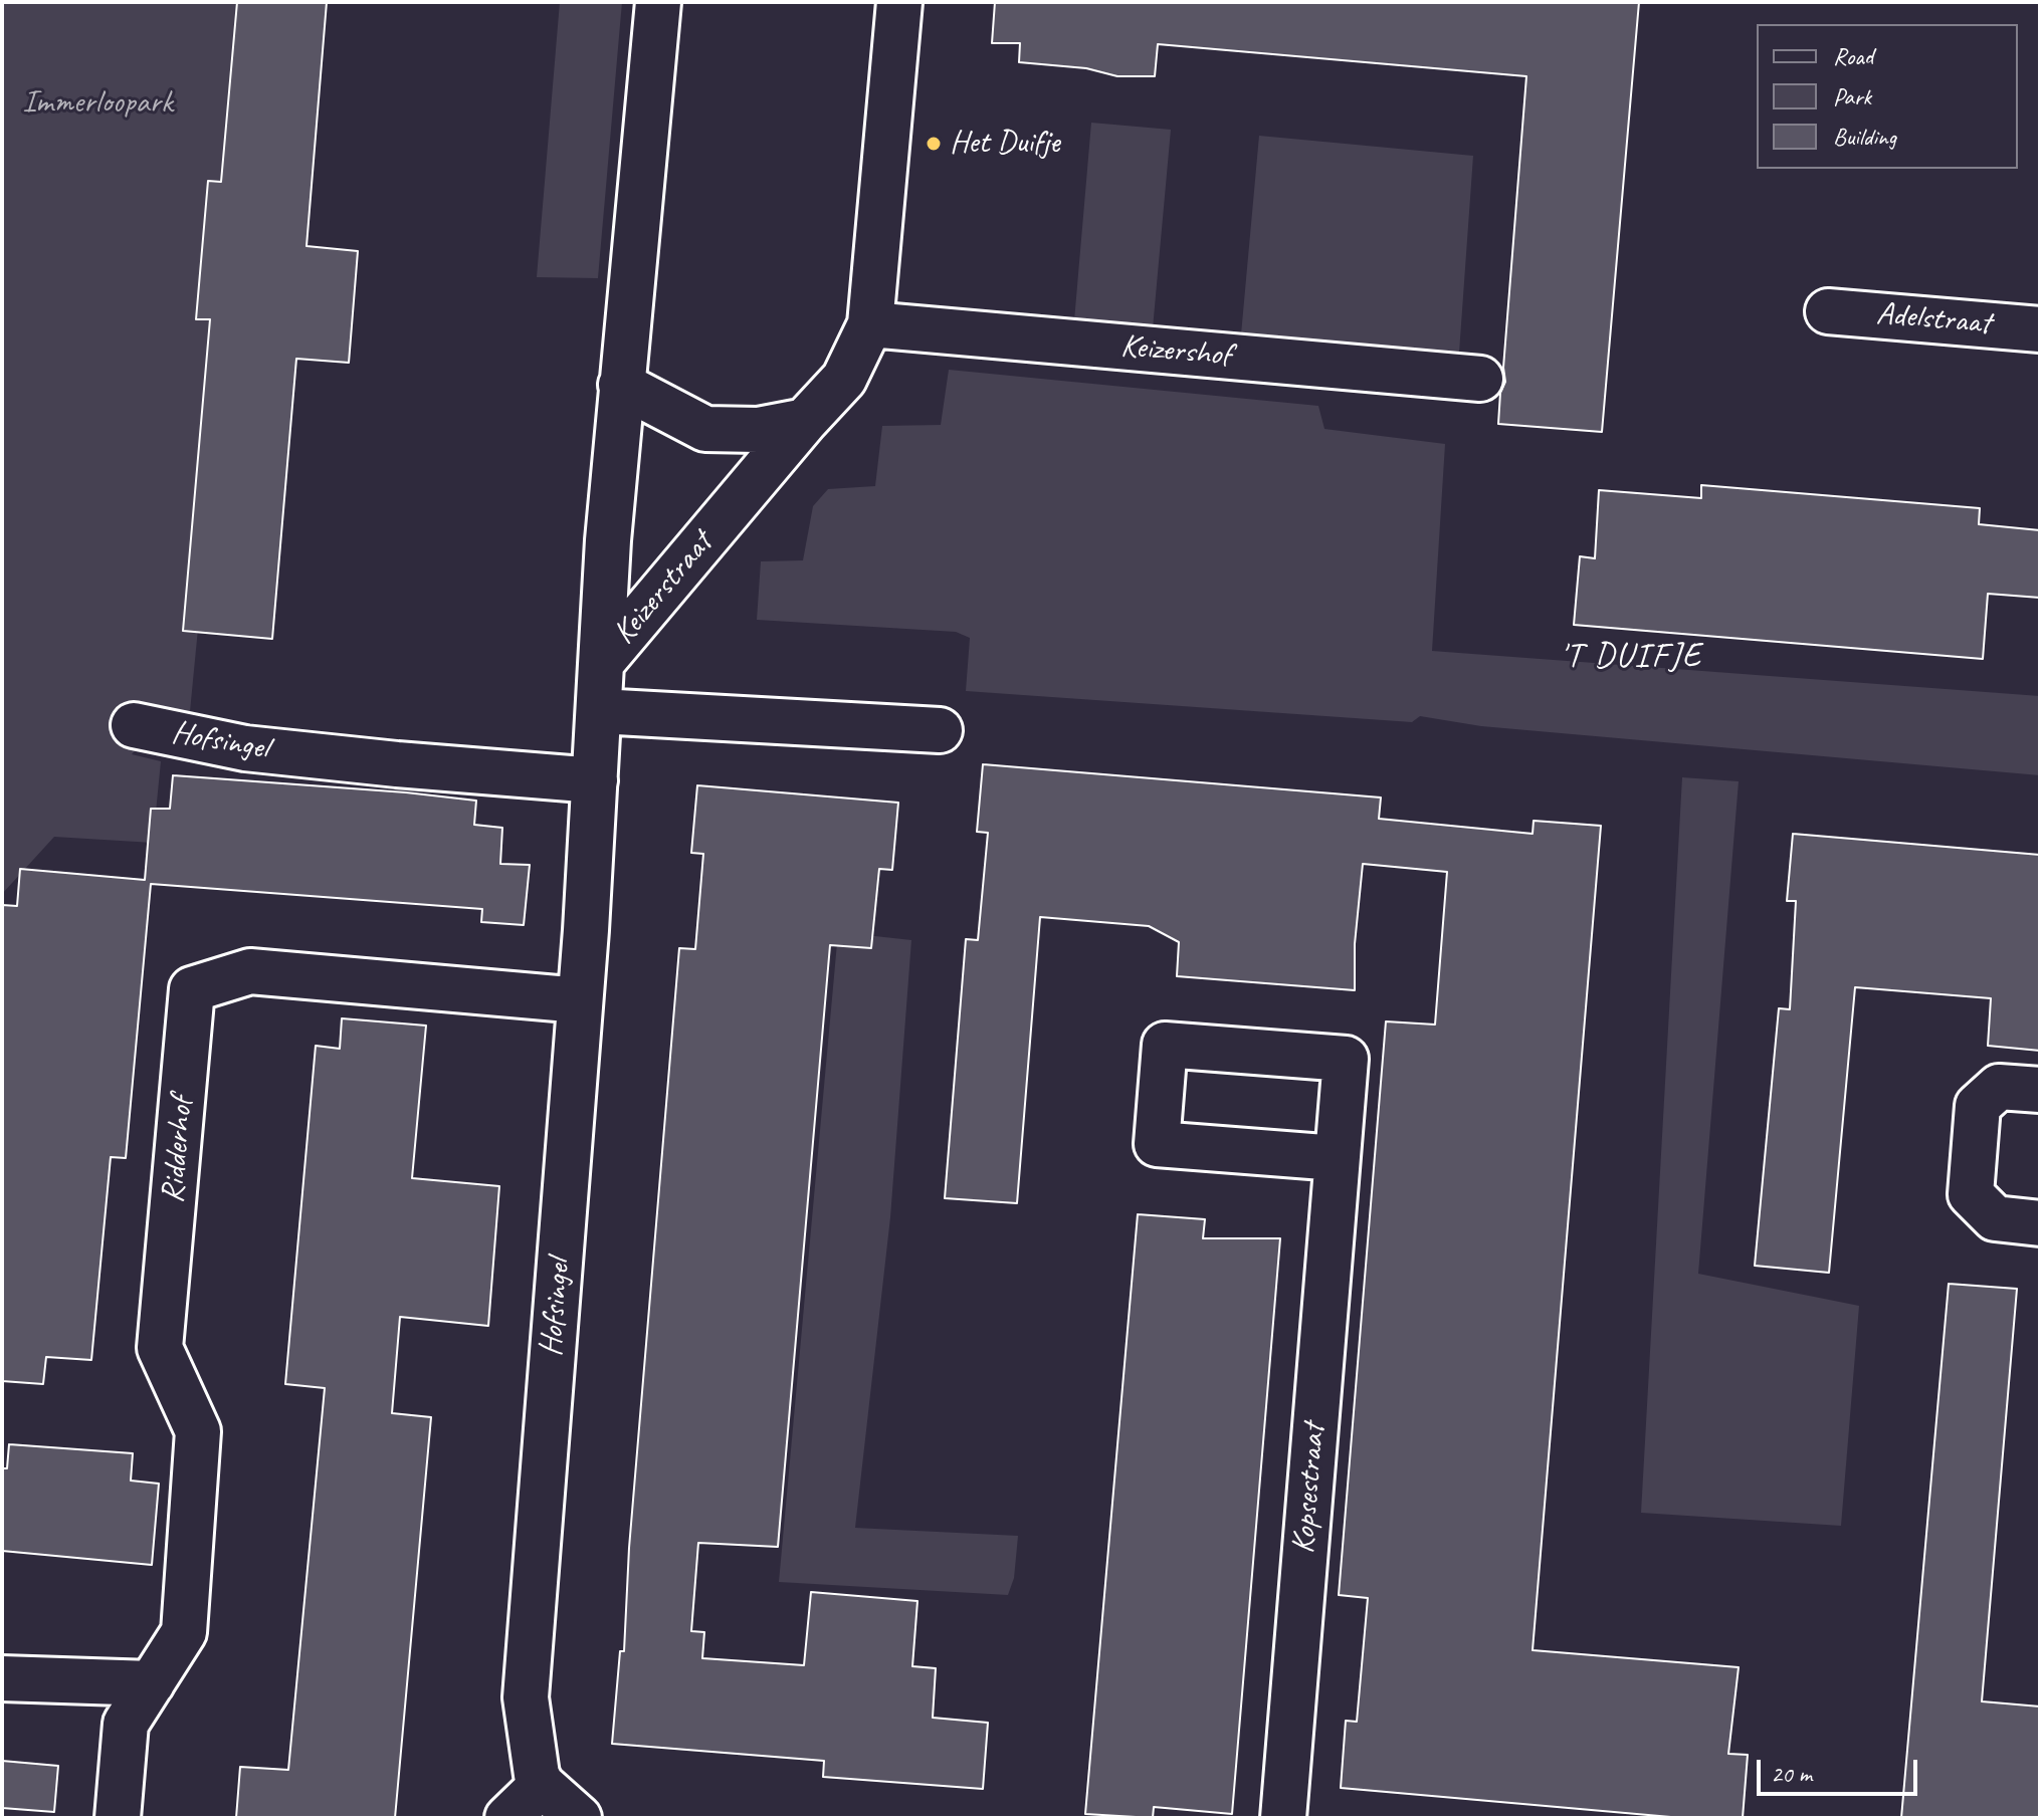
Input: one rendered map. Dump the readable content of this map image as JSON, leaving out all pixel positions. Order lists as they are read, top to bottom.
{
  "streets": {
    "street": [
      "Adelstraat",
      "Keizershof",
      "Keizerstraat",
      "Hofsingel",
      "Ridderhof",
      "Kopsestraat"
    ]
  },
  "crossings": [
    ["Keizershof", "Keizerstraat"],
    ["Keizerstraat", "Hofsingel"],
    ["Hofsingel", "Ridderhof"]
  ],
  "districts": ["'T DUIFJE"],
  "parks": ["Immerloopark"],
  "places": ["Het Duifje"],
  "legend": ["Road", "Park", "Building"],
  "scale_bar": "20 m"
}
